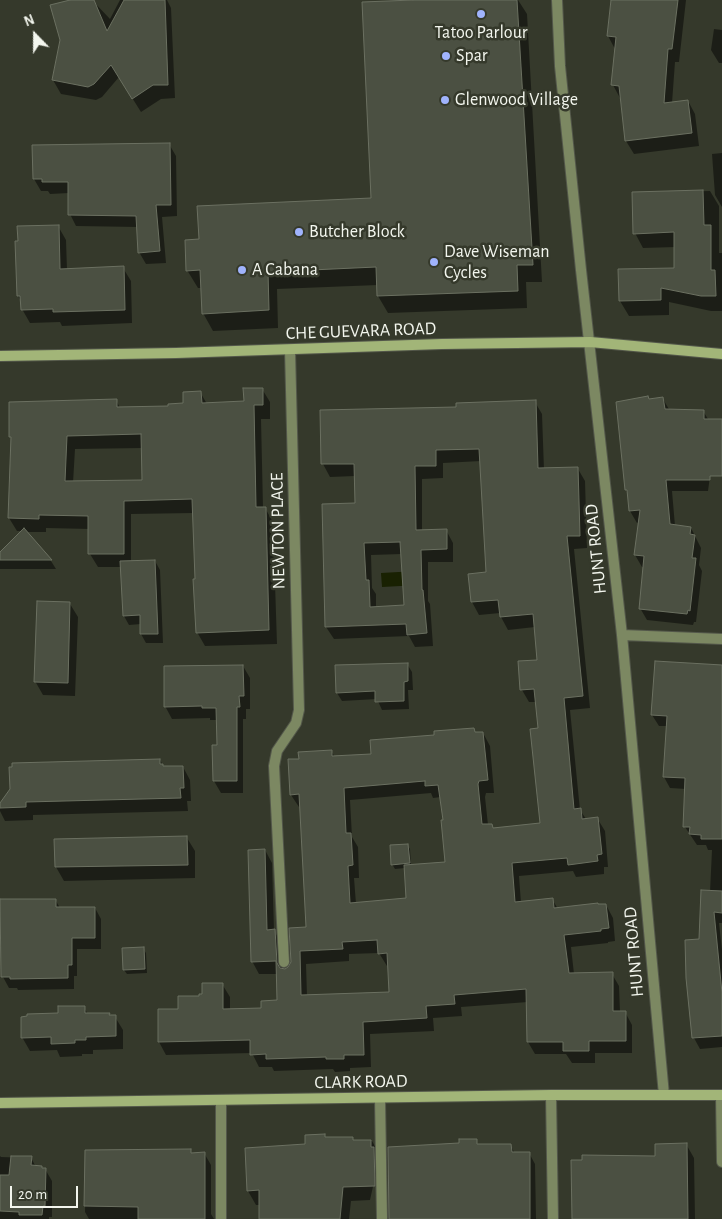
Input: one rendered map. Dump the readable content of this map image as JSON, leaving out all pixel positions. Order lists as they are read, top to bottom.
{
  "streets": {
    "street": [
      "CHE GUEVARA ROAD",
      "NEWTON PLACE",
      "HUNT ROAD",
      "CLARK ROAD"
    ]
  },
  "crossings": [
    ["CHE GUEVARA ROAD", "NEWTON PLACE"],
    ["CHE GUEVARA ROAD", "HUNT ROAD"],
    ["HUNT ROAD", "CLARK ROAD"]
  ],
  "places": [
    "Tatoo Parlour",
    "Spar",
    "Glenwood Village",
    "Butcher Block",
    "Dave Wiseman Cycles",
    "A Cabana"
  ],
  "scale_bar": "20 m",
  "north": "top"
}
